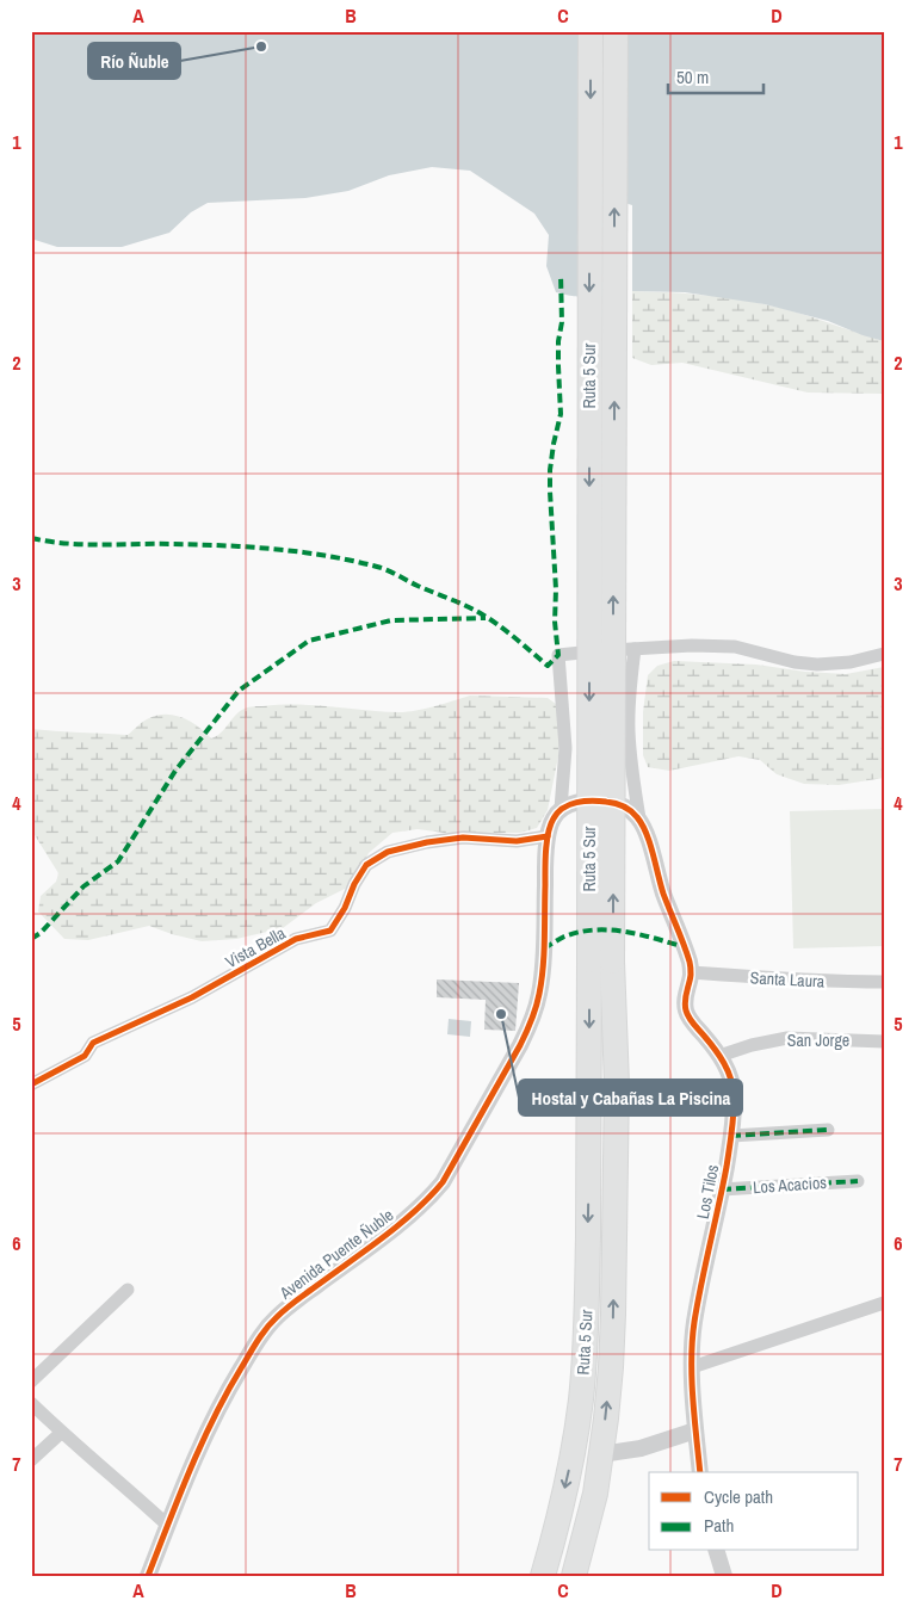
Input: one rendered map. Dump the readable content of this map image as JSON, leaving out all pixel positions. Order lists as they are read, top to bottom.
{
  "streets": {
    "highway": ["Ruta 5 Sur"],
    "street": [
      "Vista Bella",
      "Santa Laura",
      "San Jorge",
      "Los Acacios",
      "Los Tilos",
      "Avenida Puente Ñuble"
    ]
  },
  "crossings": [
    ["Vista Bella", "Avenida Puente Ñuble"],
    ["Santa Laura", "Los Tilos"],
    ["San Jorge", "Los Tilos"],
    ["Los Acacios", "Los Tilos"]
  ],
  "places": ["Río Ñuble", "Hostal y Cabañas La Piscina"],
  "legend": ["Cycle path", "Path"],
  "scale_bar": "50 m",
  "grid": {
    "columns": [
      "A",
      "B",
      "C",
      "D"
    ],
    "rows": [
      "1",
      "2",
      "3",
      "4",
      "5",
      "6",
      "7"
    ]
  }
}
